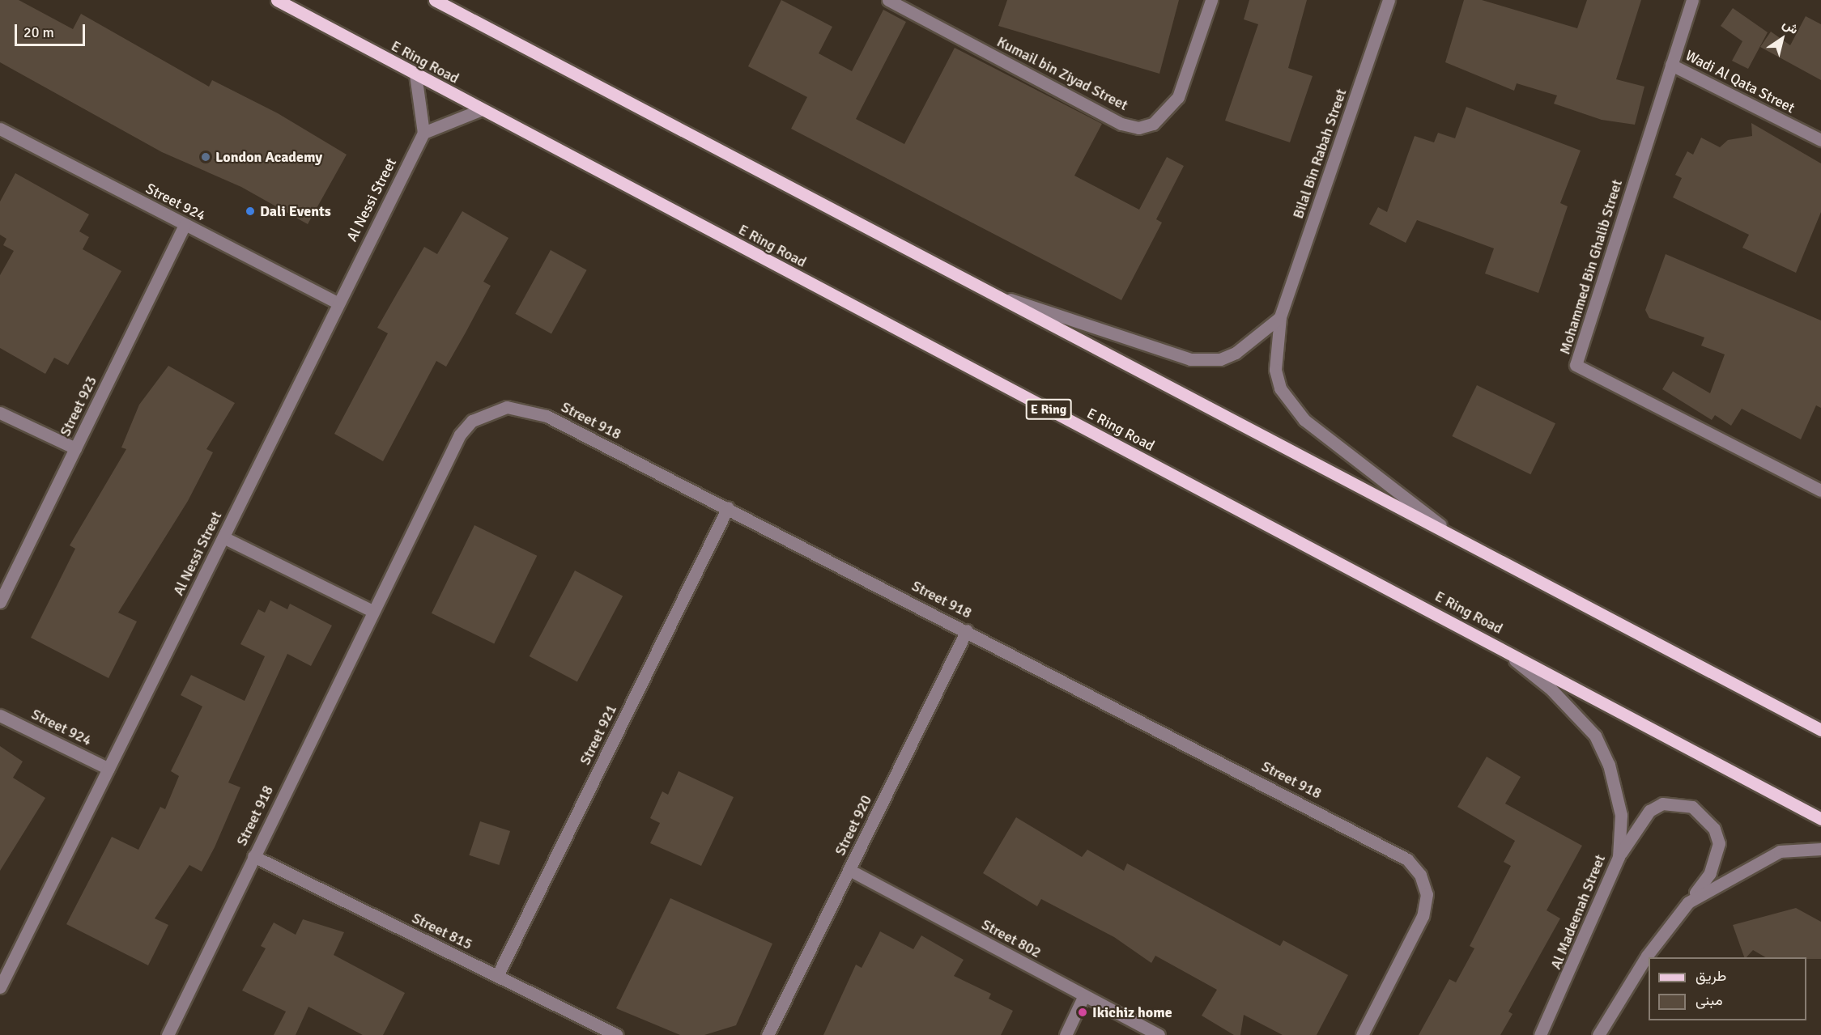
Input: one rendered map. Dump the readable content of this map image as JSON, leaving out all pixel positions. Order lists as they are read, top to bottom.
{
  "streets": {
    "main road": ["E Ring Road", "E Ring"],
    "street": [
      "Kumail bin Ziyad Street",
      "Wadi Al Qata Street",
      "Bilal Bin Rabah Street",
      "Al Nessi Street",
      "Street 924",
      "Mohammed Bin Ghalib Street",
      "Street 923",
      "Street 918",
      "Street 921",
      "Street 920",
      "Al Madeenah Street",
      "Street 815",
      "Street 802"
    ]
  },
  "crossings": [
    ["E Ring Road", "Al Madeenah Street"],
    ["Wadi Al Qata Street", "Mohammed Bin Ghalib Street"],
    ["Al Nessi Street", "Street 924"],
    ["Street 924", "Street 923"],
    ["Street 918", "Street 921"],
    ["Street 918", "Street 920"],
    ["Street 918", "Street 815"],
    ["Street 921", "Street 815"],
    ["Street 920", "Street 802"]
  ],
  "places": ["London Academy", "Dali Events", "Ikichiz home"],
  "legend": ["طريق", "مبنى"],
  "scale_bar": "20 m",
  "north": "top right"
}
